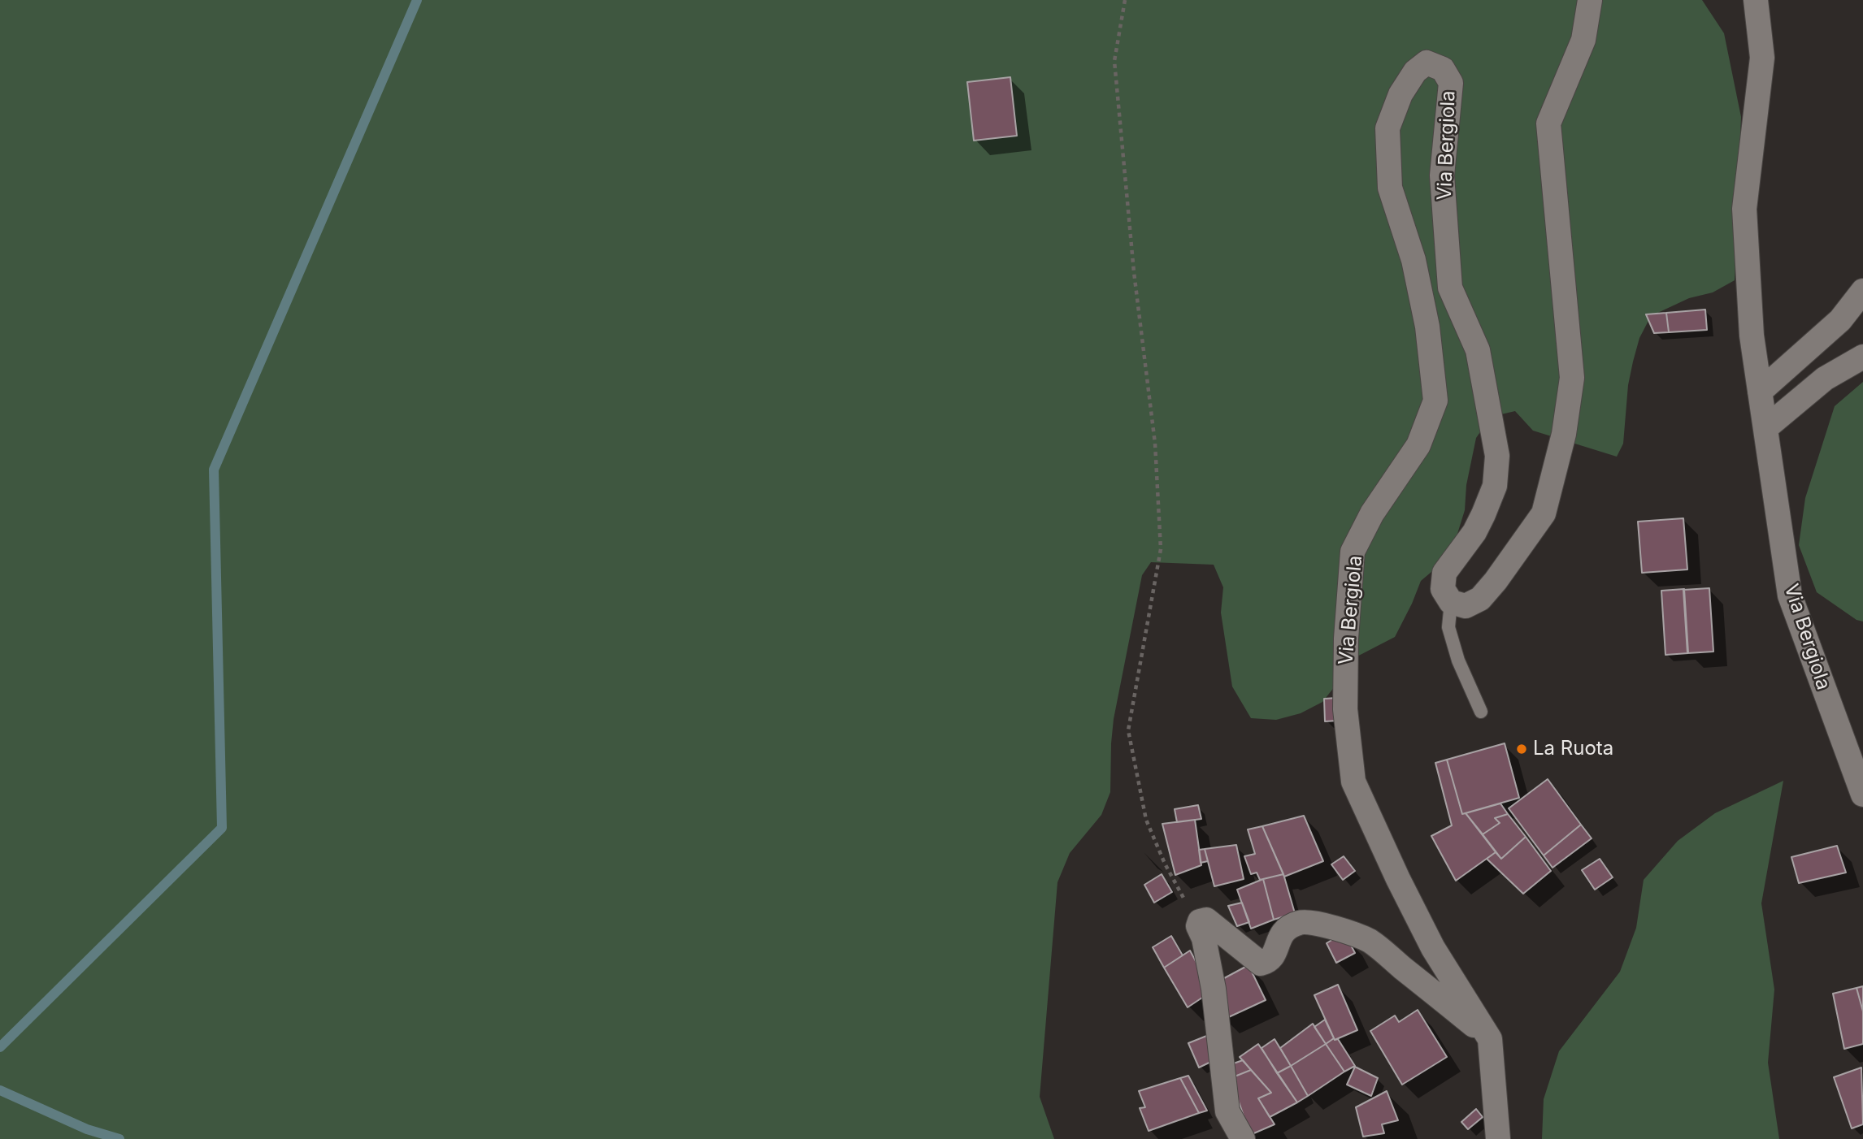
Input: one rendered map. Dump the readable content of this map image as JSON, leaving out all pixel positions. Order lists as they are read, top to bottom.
{
  "streets": {
    "street": ["Via Bergiola"]
  },
  "places": ["La Ruota"]
}
